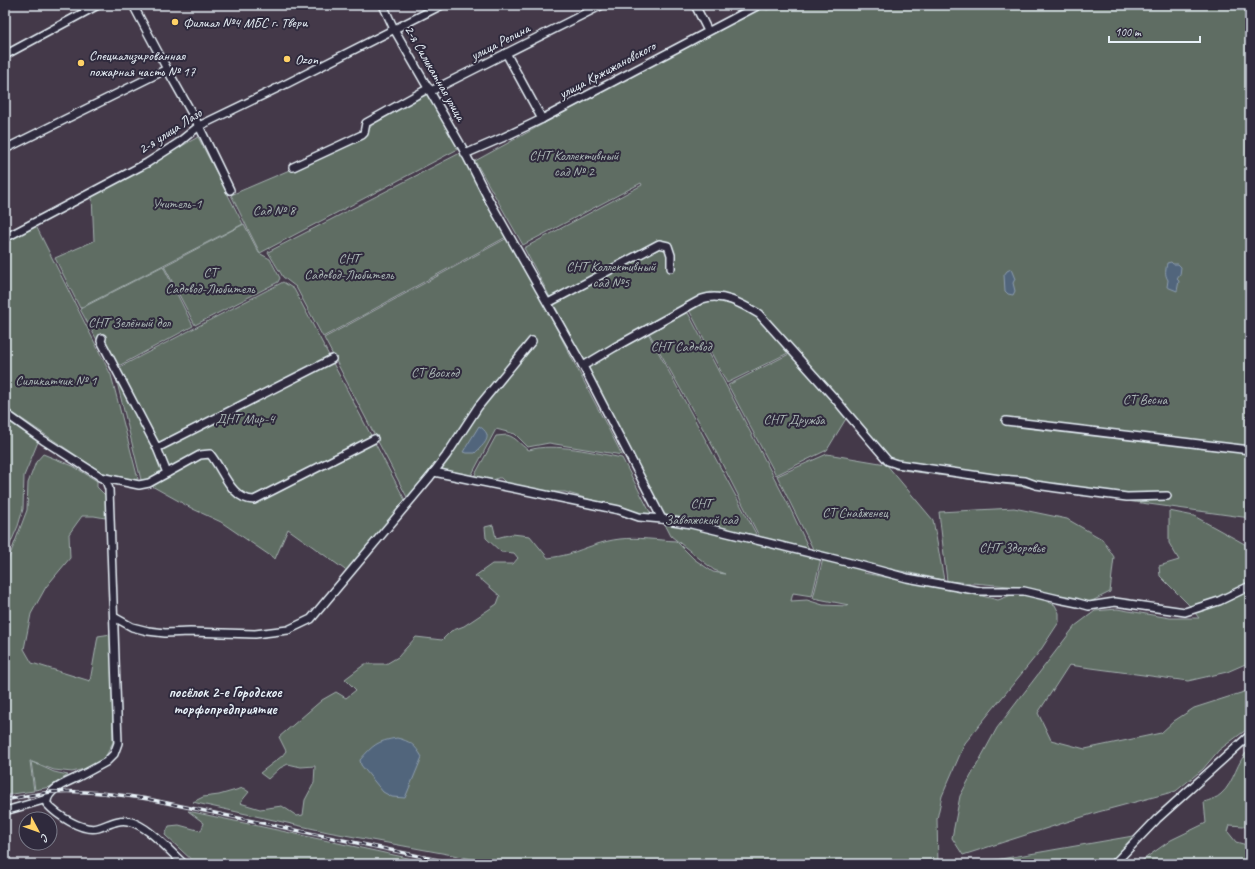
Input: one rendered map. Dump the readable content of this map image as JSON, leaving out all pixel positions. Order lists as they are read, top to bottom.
{
  "streets": {
    "street": [
      "улица Репина",
      "улица Кржижановского",
      "2-я Силикатная улица",
      "2-я улица Лазо"
    ]
  },
  "crossings": [
    ["улица Репина", "2-я Силикатная улица"],
    ["улица Кржижановского", "2-я Силикатная улица"],
    ["2-я Силикатная улица", "2-я улица Лазо"]
  ],
  "districts": ["посёлок 2-е Городское торфопредприятие"],
  "parks": [
    "СНТ Коллективный сад № 2",
    "Учитель-1",
    "Сад № 8",
    "СНТ Садовод-Любитель",
    "СНТ Коллективный сад №5",
    "СТ Садовод-Любитель",
    "СНТ Зелёный дол",
    "СНТ Садовод",
    "СТ Восход",
    "Силикатчик № 1",
    "СТ Весна",
    "ДНТ Мир-4",
    "СНТ Дружба",
    "СНТ Заволжский сад",
    "СТ Снабженец",
    "СНТ Здоровье"
  ],
  "places": ["Филиал №4 МБС г. Твери", "Ozon", "Специализированная пожарная часть № 17"],
  "scale_bar": "100 m",
  "north": "bottom right"
}
